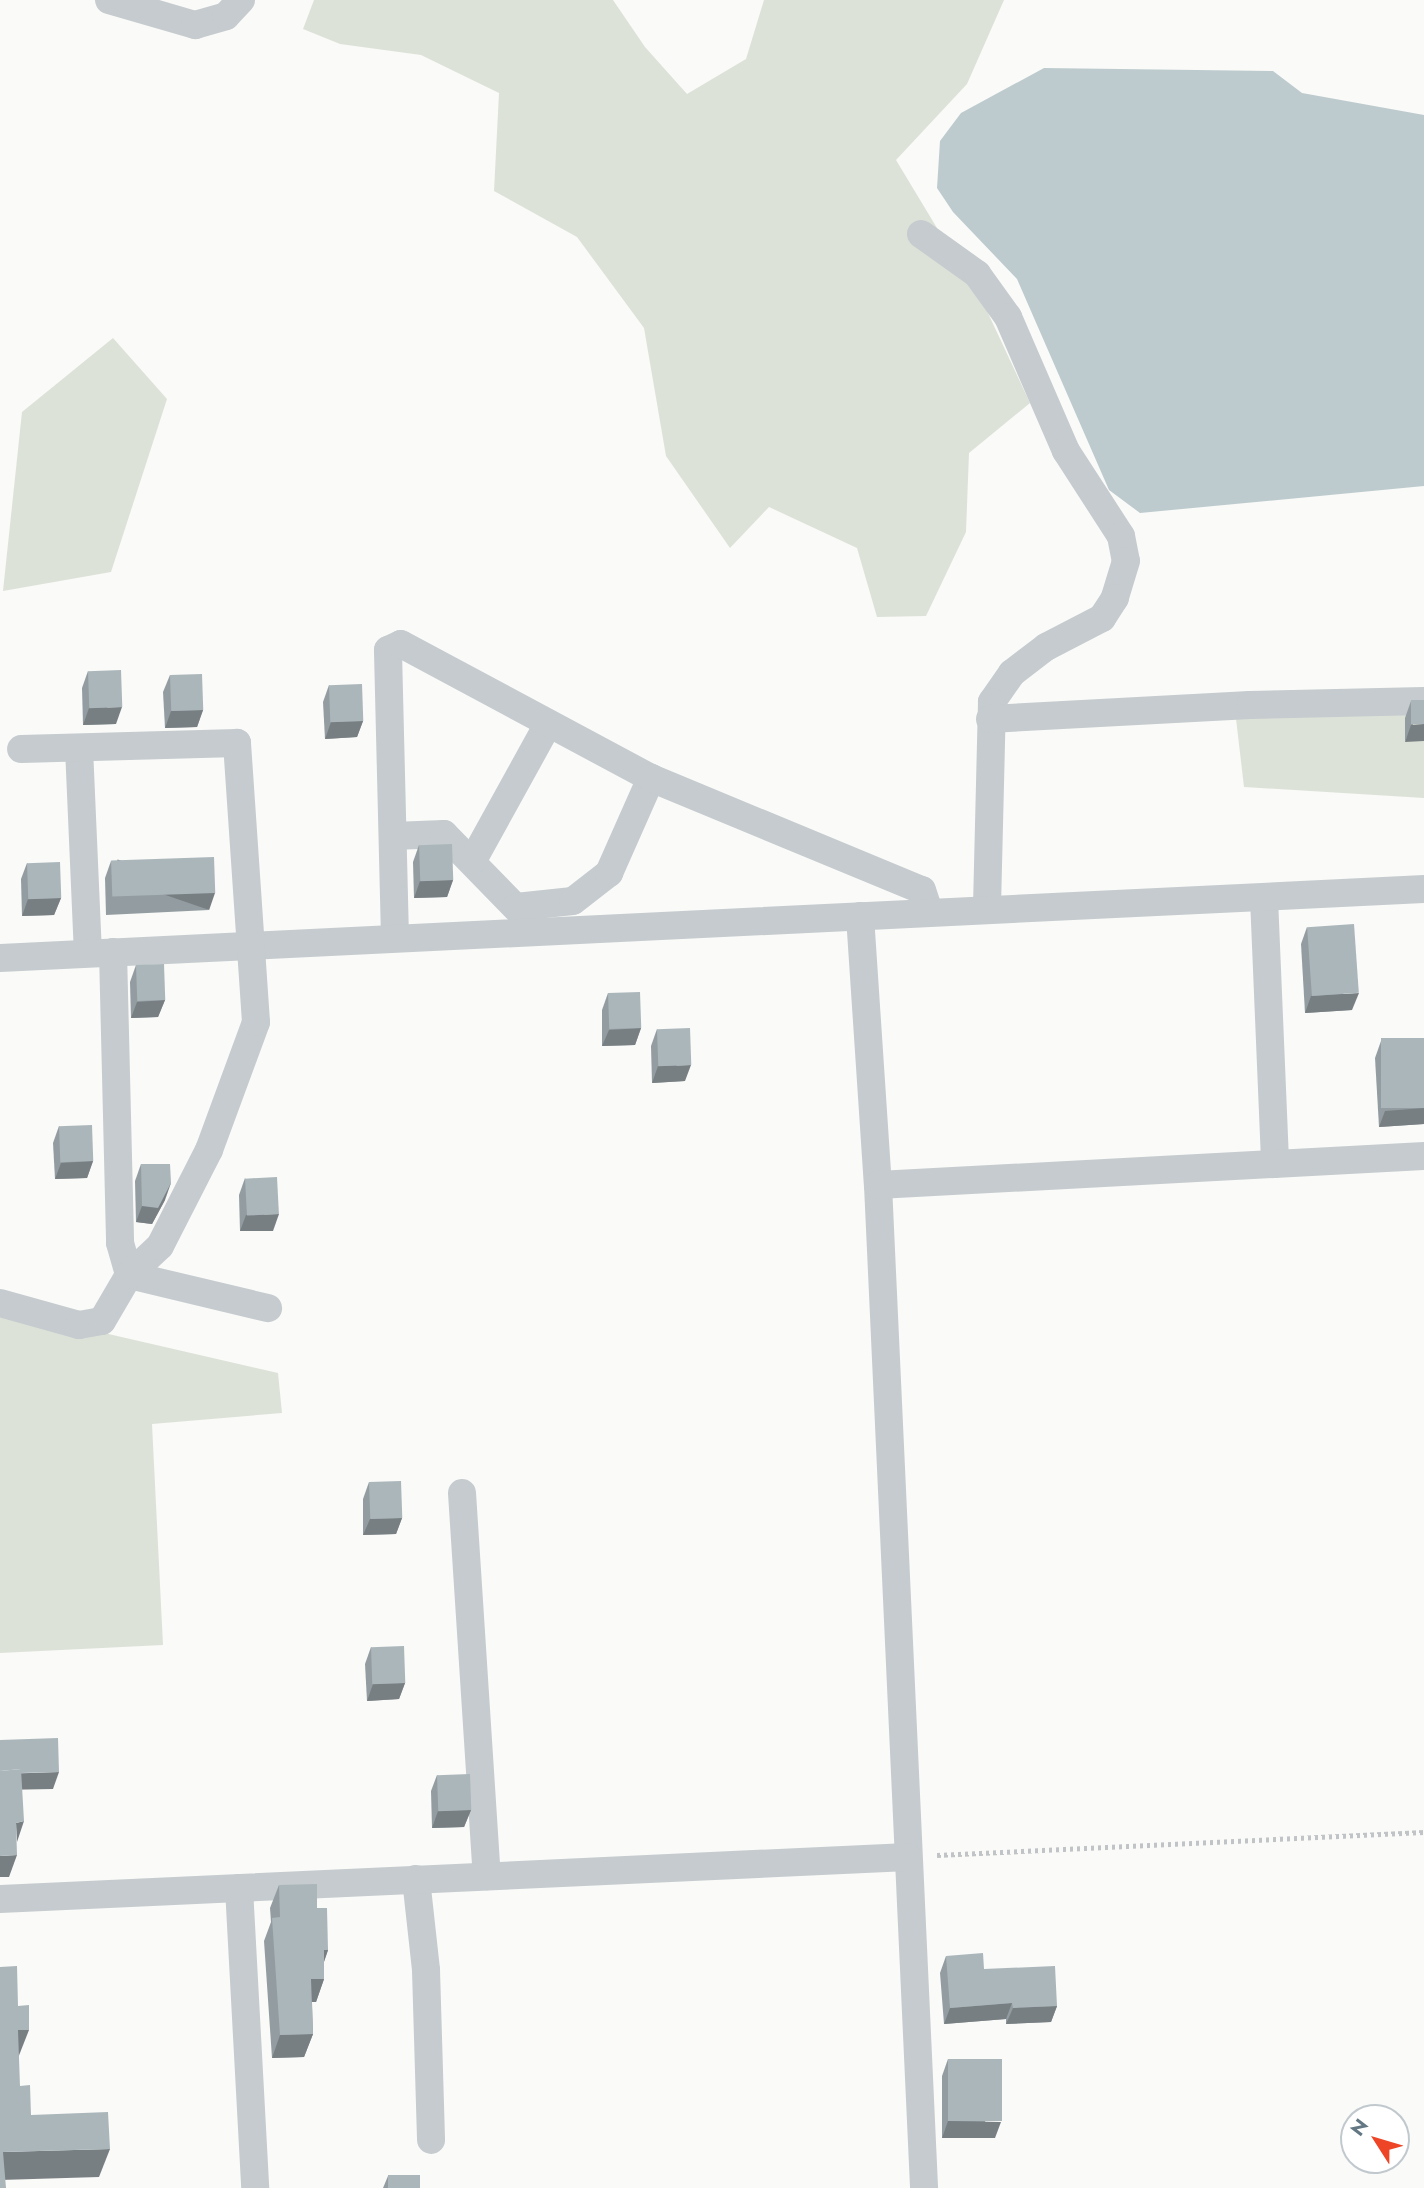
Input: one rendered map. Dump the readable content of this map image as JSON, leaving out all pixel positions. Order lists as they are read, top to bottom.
{
  "north": "top left"
}
